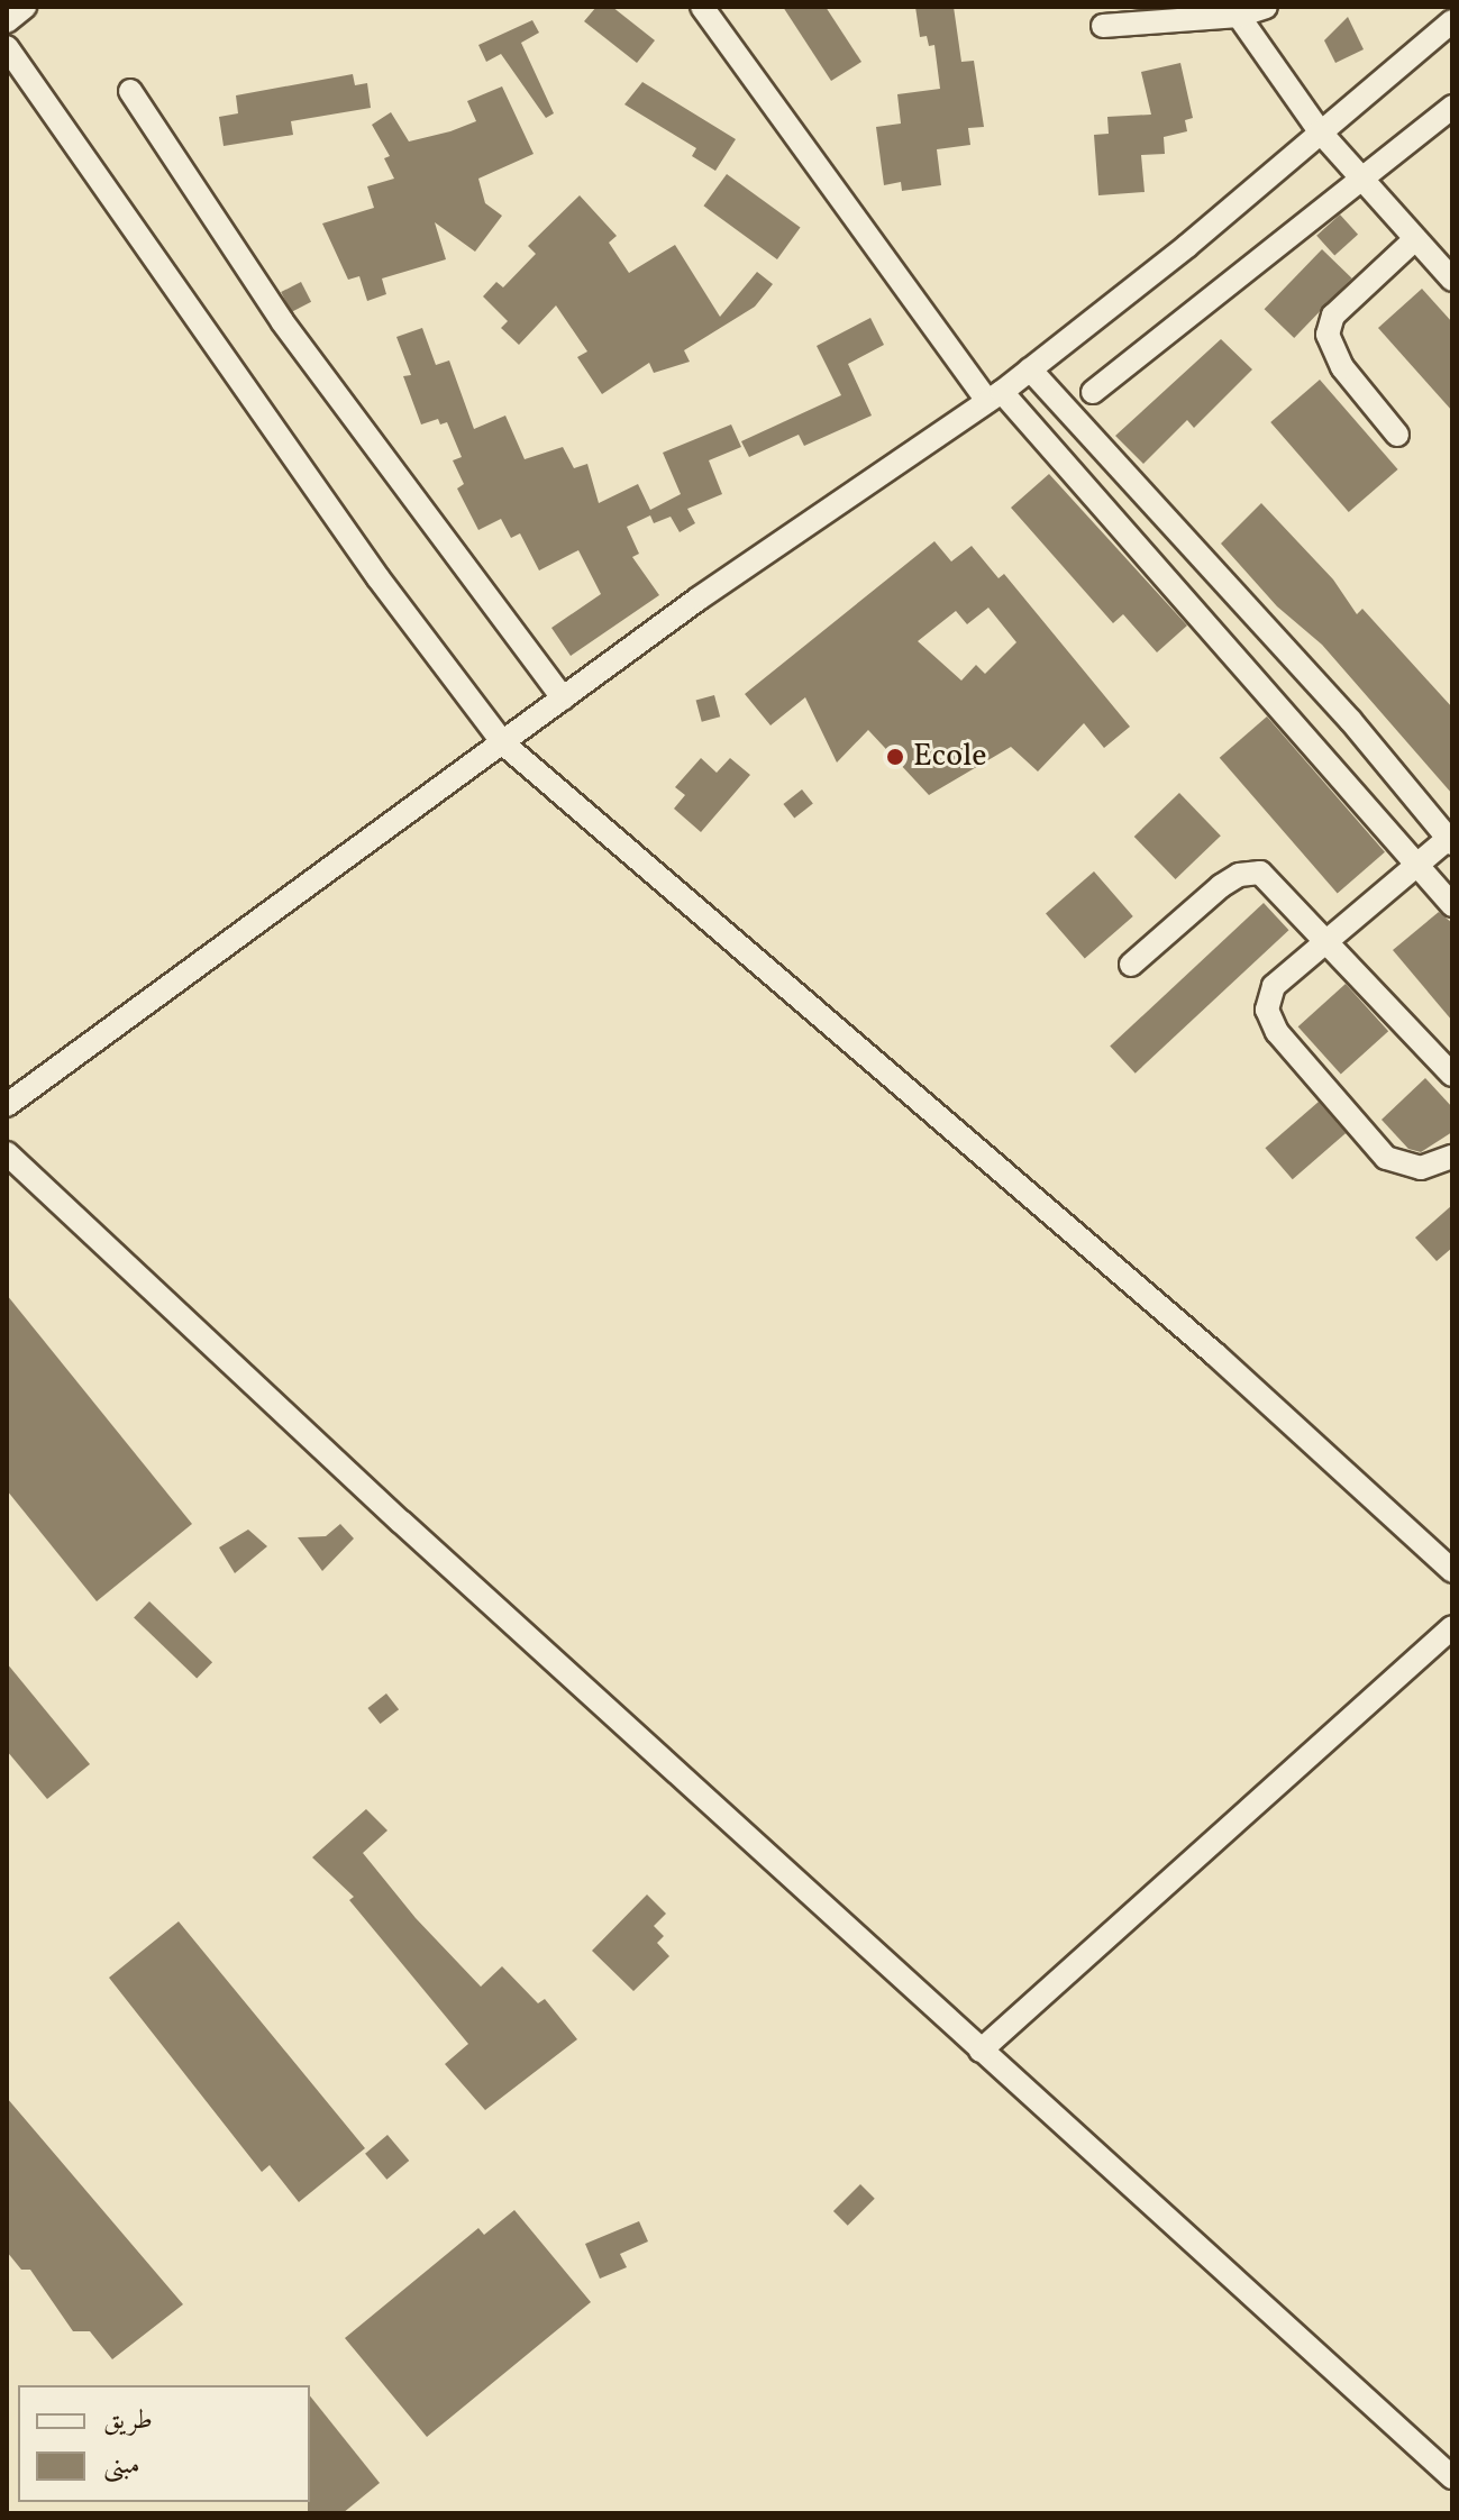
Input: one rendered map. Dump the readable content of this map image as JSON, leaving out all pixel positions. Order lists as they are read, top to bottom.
{
  "places": ["Ecole"],
  "legend": ["طريق", "مبنى"]
}
